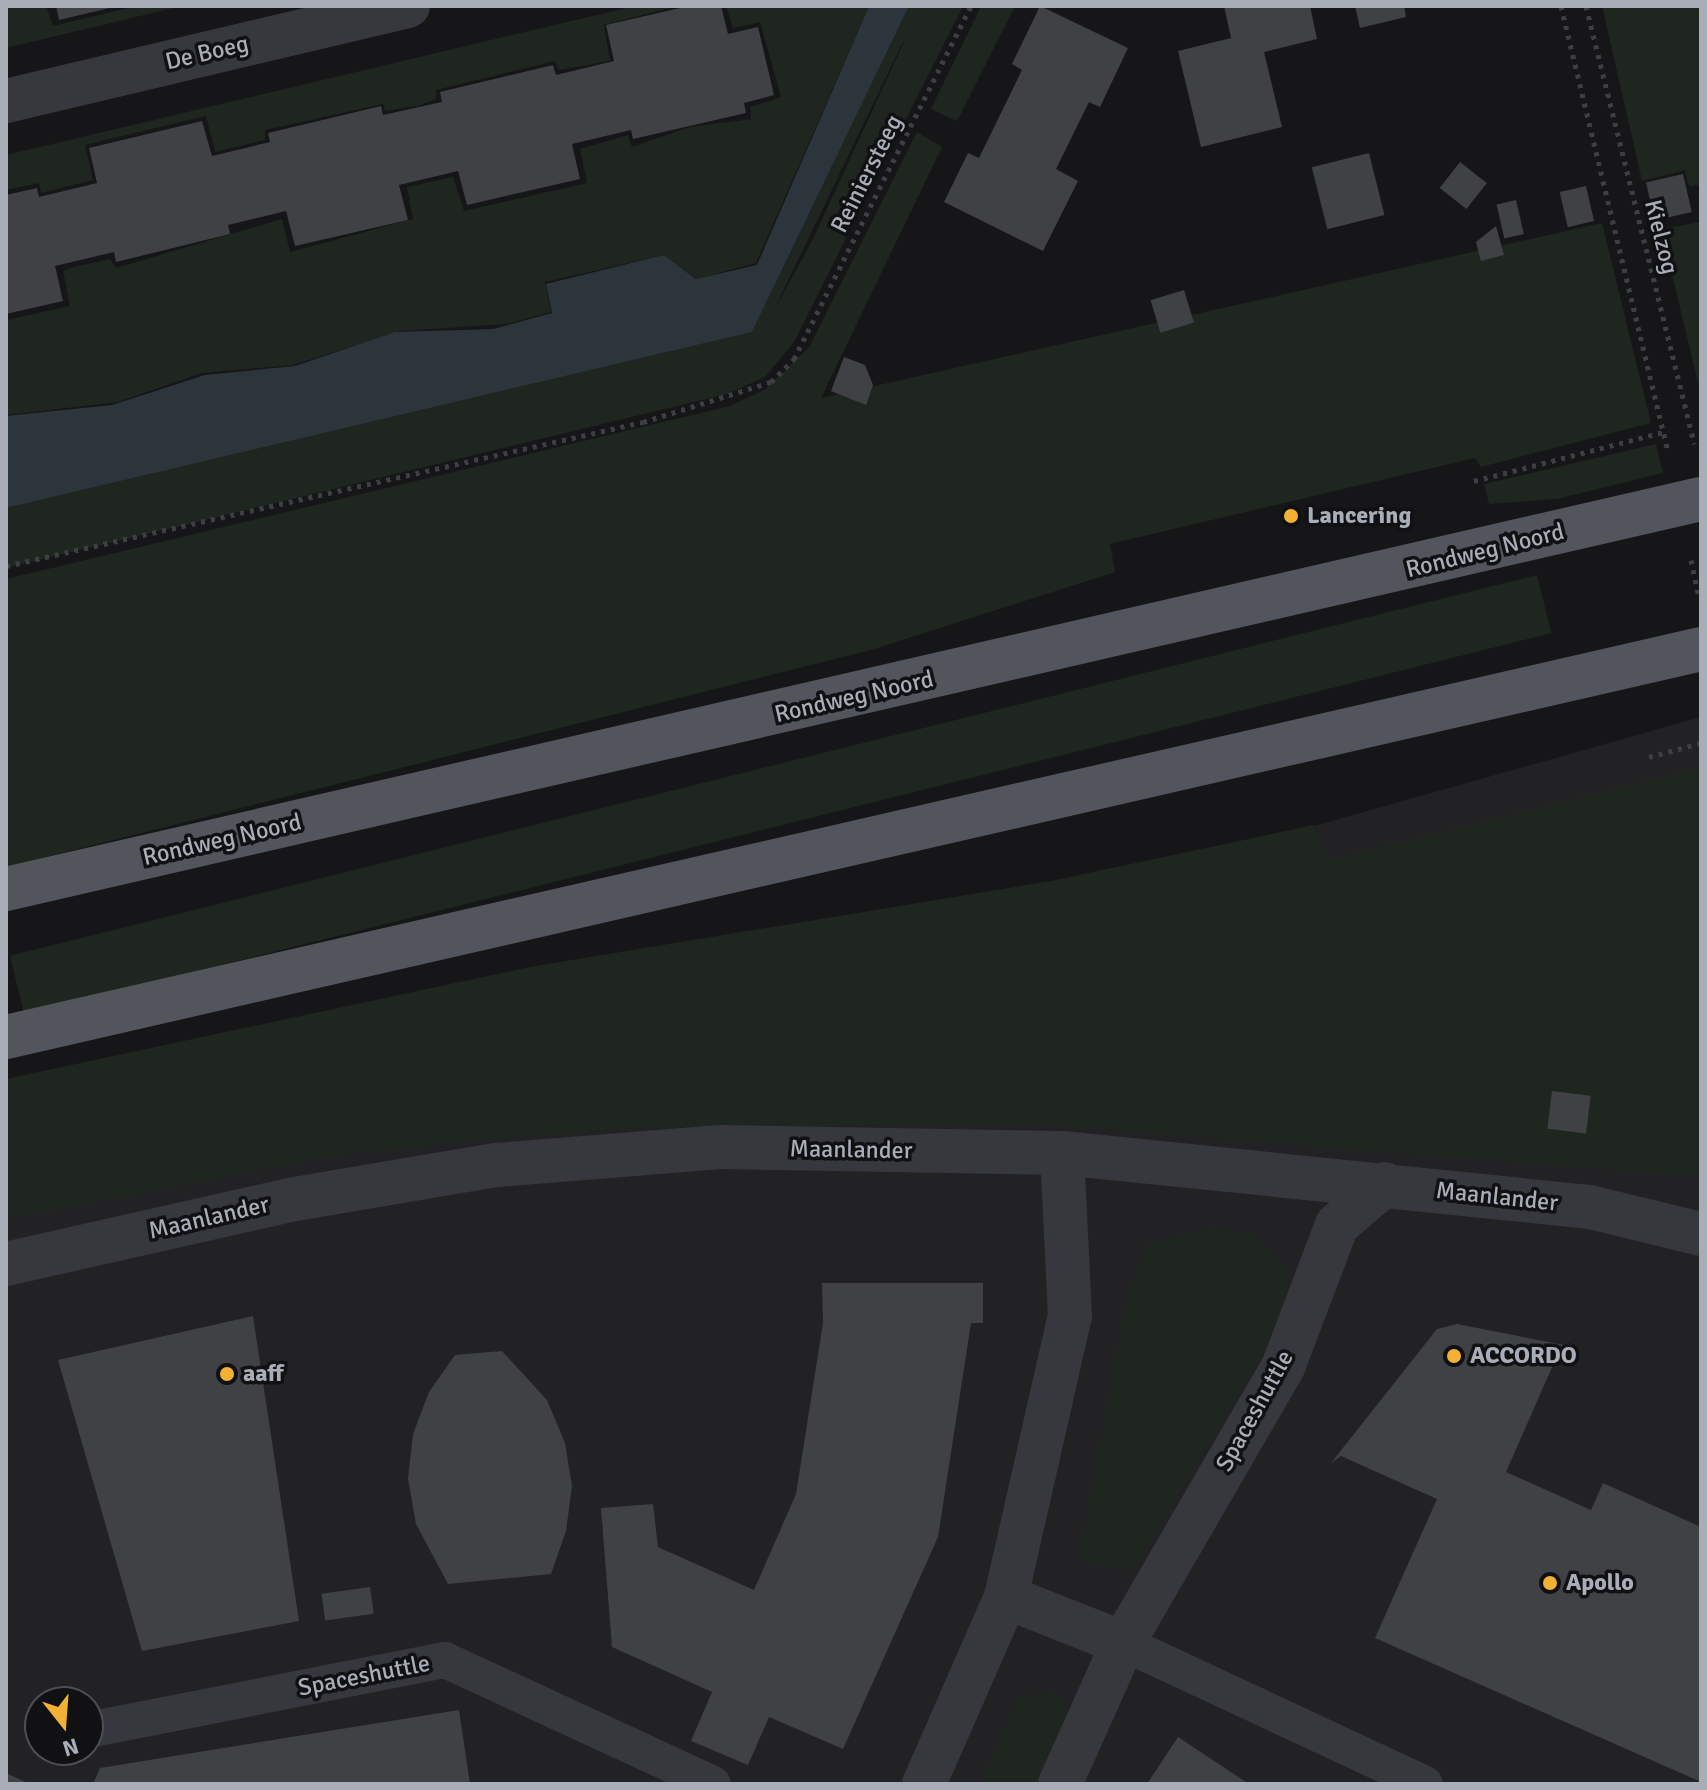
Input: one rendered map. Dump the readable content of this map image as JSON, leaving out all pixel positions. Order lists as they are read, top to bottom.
{
  "streets": {
    "main road": ["Rondweg Noord"],
    "street": ["De Boeg", "Maanlander", "Spaceshuttle"],
    "path": ["Reiniersteeg", "Kielzog"]
  },
  "crossings": [
    ["Maanlander", "Spaceshuttle"]
  ],
  "places": [
    "Lancering",
    "ACCORDO",
    "aaff",
    "Apollo"
  ],
  "north": "bottom"
}
